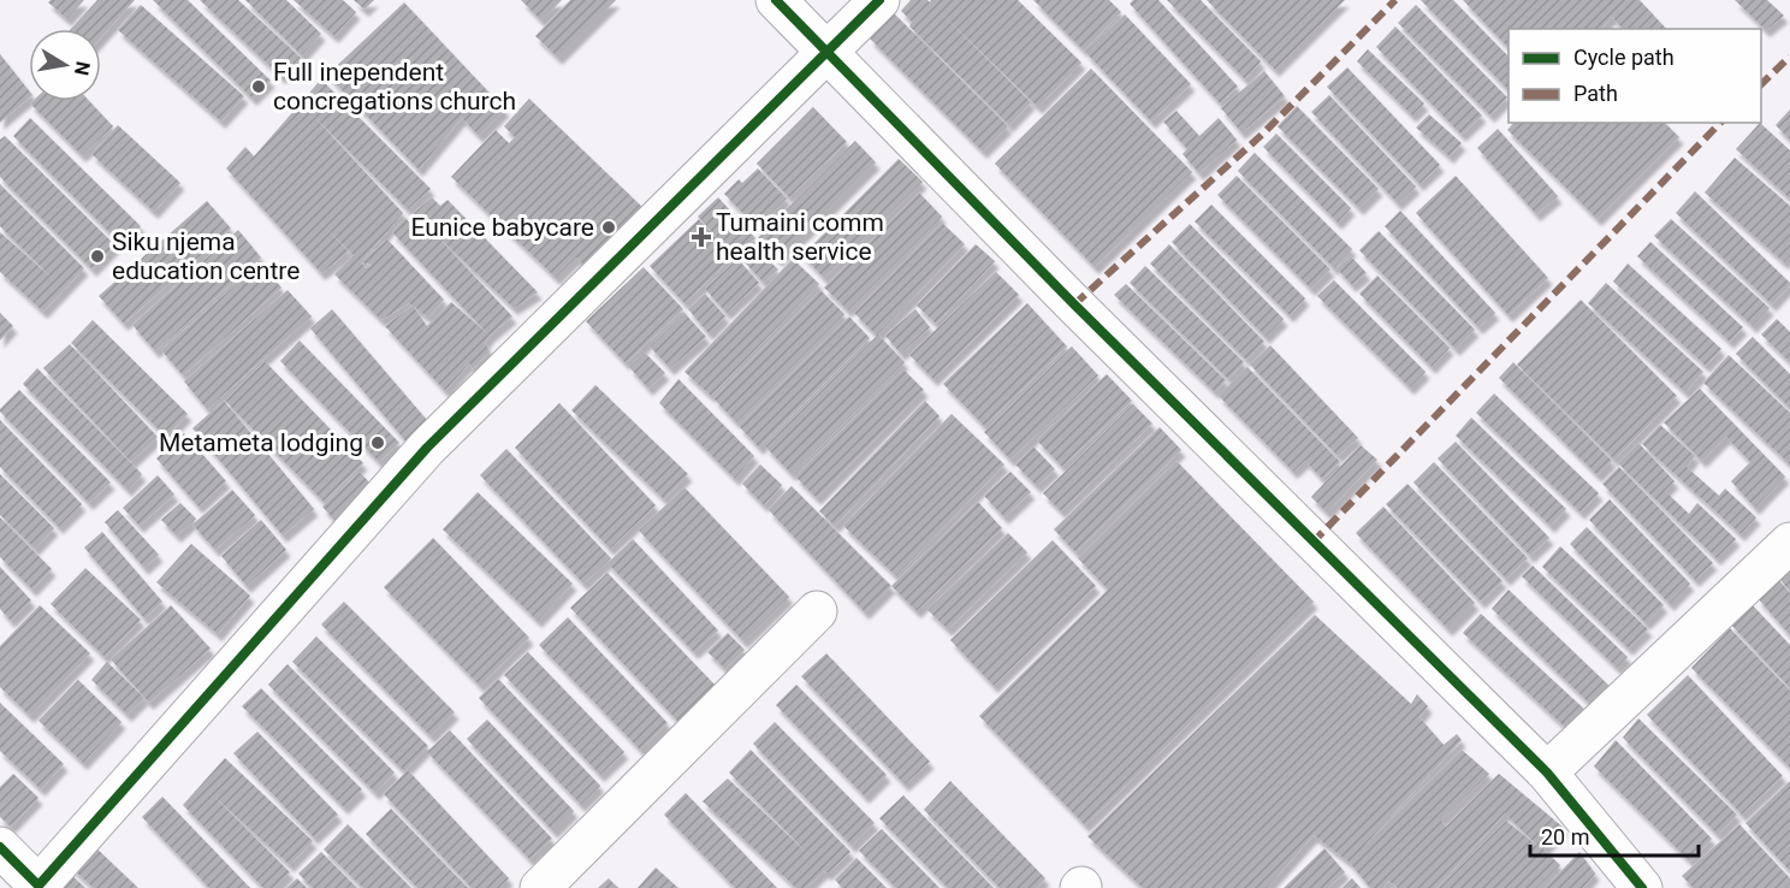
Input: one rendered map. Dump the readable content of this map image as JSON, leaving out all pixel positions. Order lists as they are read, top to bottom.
{
  "places": {
    "other": [
      "Full inependent concregations church",
      "Eunice babycare",
      "Siku njema education centre",
      "Metameta lodging"
    ],
    "health": ["Tumaini comm health service"]
  },
  "legend": ["Cycle path", "Path"],
  "scale_bar": "20 m",
  "north": "right"
}
